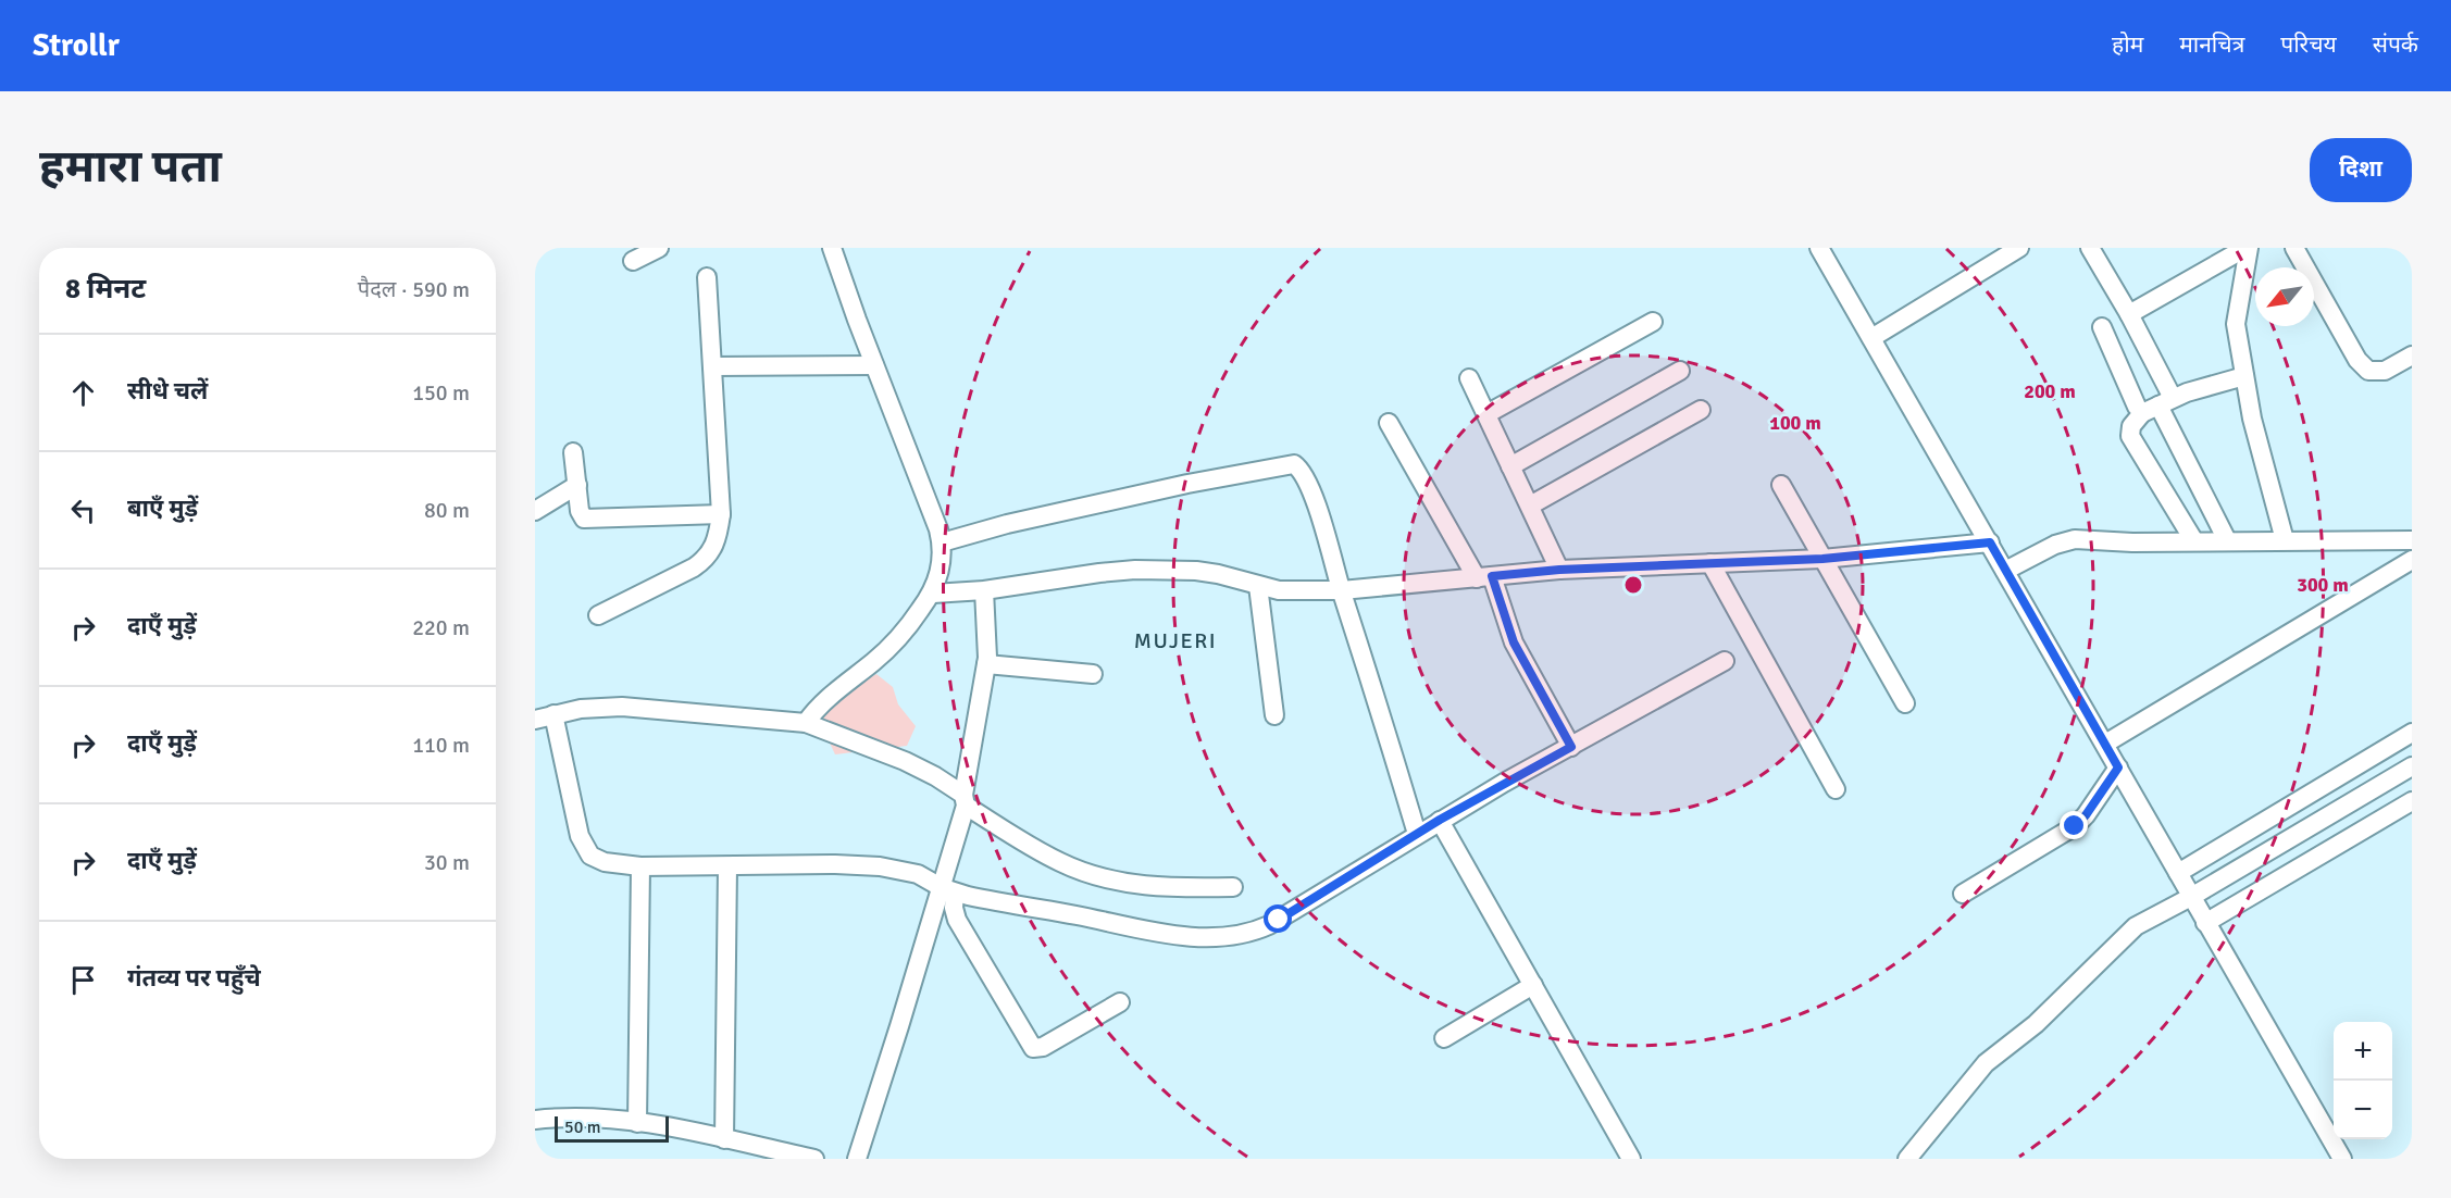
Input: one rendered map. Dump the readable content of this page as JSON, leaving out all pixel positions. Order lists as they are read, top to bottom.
{
  "districts": ["MUJERI"],
  "scale_bar": "50 m",
  "north": "bottom left",
  "page": {
    "header": "Strollr",
    "nav": [
      "होम",
      "मानचित्र",
      "परिचय",
      "संपर्क"
    ],
    "buttons": "दिशा",
    "title": "हमारा पता",
    "heading": ["8 मिनट", "पैदल · 590 m"],
    "list": [
      ["सीधे चलें", "150 m"],
      ["बाएँ मुड़ें", "80 m"],
      ["दाएँ मुड़ें", "220 m"],
      ["दाएँ मुड़ें", "110 m"],
      ["दाएँ मुड़ें", "30 m"],
      "गंतव्य पर पहुँचे"
    ],
    "map_buttons": ["+", "−"],
    "scale": "50 m"
  },
  "rings": ["200 m", "100 m", "300 m"]
}
